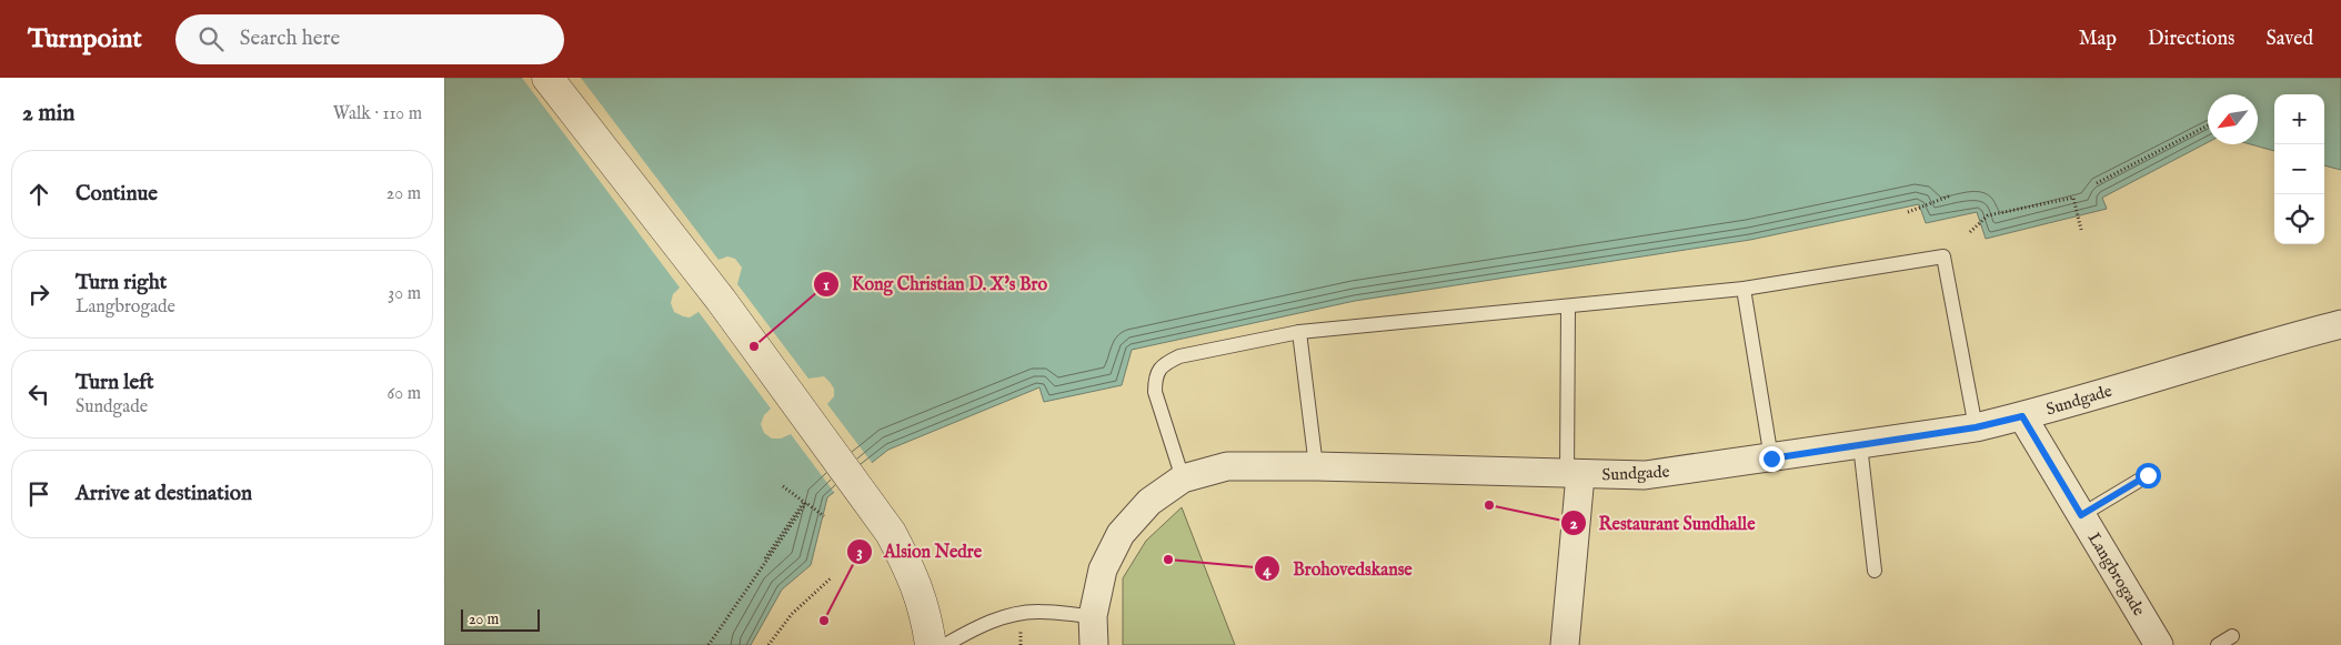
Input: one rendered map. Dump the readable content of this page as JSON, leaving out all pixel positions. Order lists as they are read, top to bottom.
{
  "streets": {
    "street": ["Sundgade", "Langbrogade"]
  },
  "crossings": [
    ["Sundgade", "Langbrogade"]
  ],
  "places": [
    "Kong Christian D. X's Bro",
    "Restaurant Sundhalle",
    "Brohovedskanse",
    "Alsion Nedre"
  ],
  "scale_bar": "20 m",
  "north": "bottom left",
  "page": {
    "header": "Turnpoint",
    "search": "Search here",
    "nav": ["Map", "Directions", "Saved"],
    "heading": ["2 min", "Walk · 110 m"],
    "map_buttons": ["+", "−"],
    "list": [
      ["Continue", "20 m"],
      ["Turn right", "Langbrogade", "30 m"],
      ["Turn left", "Sundgade", "60 m"],
      "Arrive at destination"
    ],
    "scale": "20 m"
  }
}
